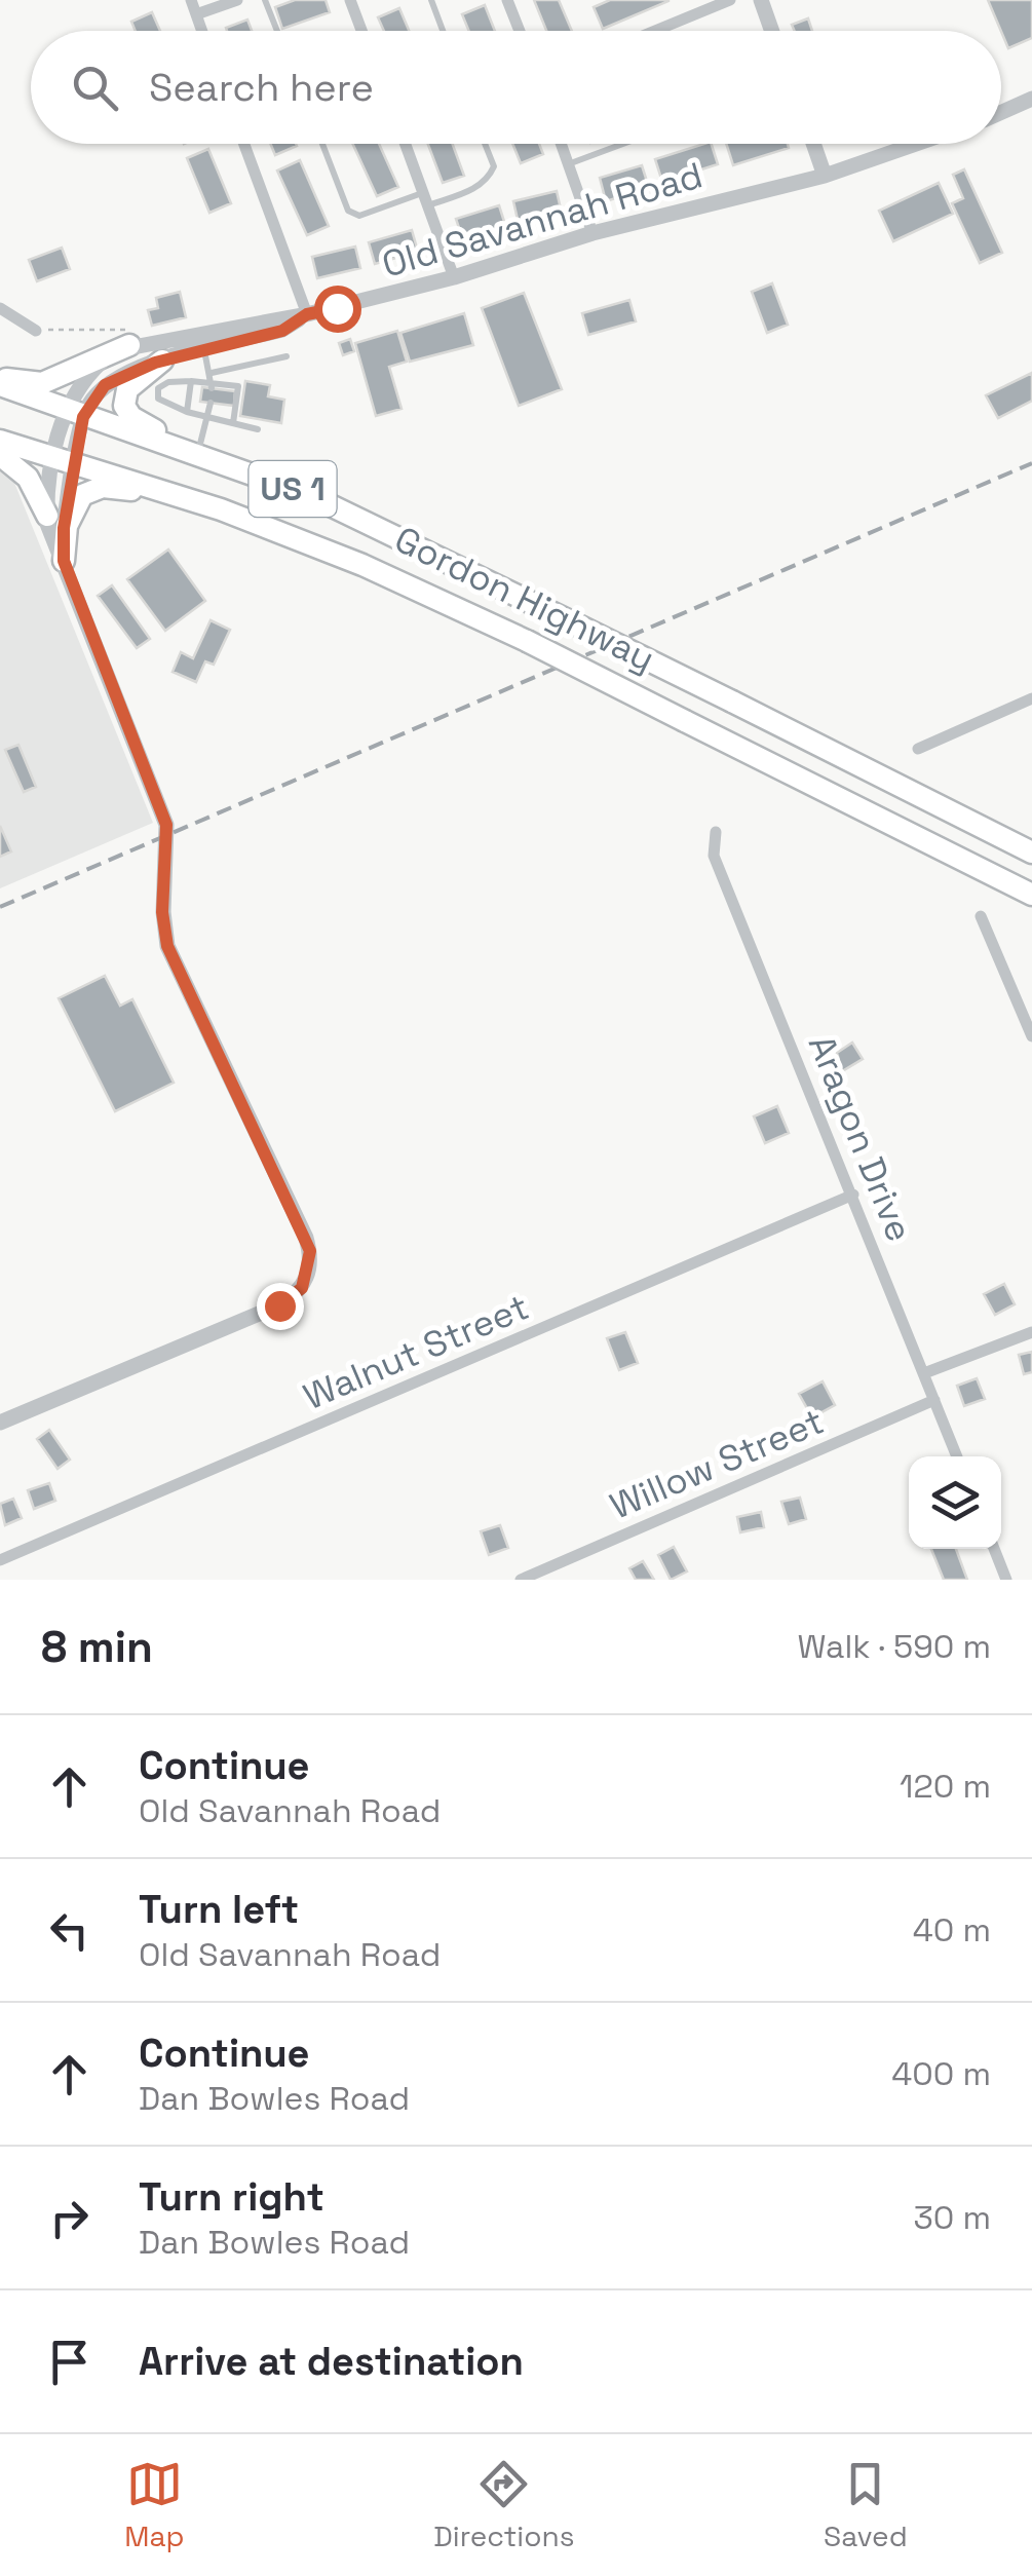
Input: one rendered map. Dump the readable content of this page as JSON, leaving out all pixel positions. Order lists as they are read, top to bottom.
{
  "streets": {
    "highway": ["US 1", "Gordon Highway"],
    "street": [
      "Old Savannah Road",
      "Aragon Drive",
      "Walnut Street",
      "Willow Street"
    ]
  },
  "crossings": [
    ["Old Savannah Road", "Gordon Highway"],
    ["Aragon Drive", "Walnut Street"],
    ["Aragon Drive", "Willow Street"]
  ],
  "page": {
    "search": "Search here",
    "heading": ["8 min", "Walk · 590 m"],
    "list": [
      ["Continue", "Old Savannah Road", "120 m"],
      ["Turn left", "Old Savannah Road", "40 m"],
      ["Continue", "Dan Bowles Road", "400 m"],
      ["Turn right", "Dan Bowles Road", "30 m"],
      "Arrive at destination"
    ],
    "nav": ["Map", "Directions", "Saved"]
  }
}
